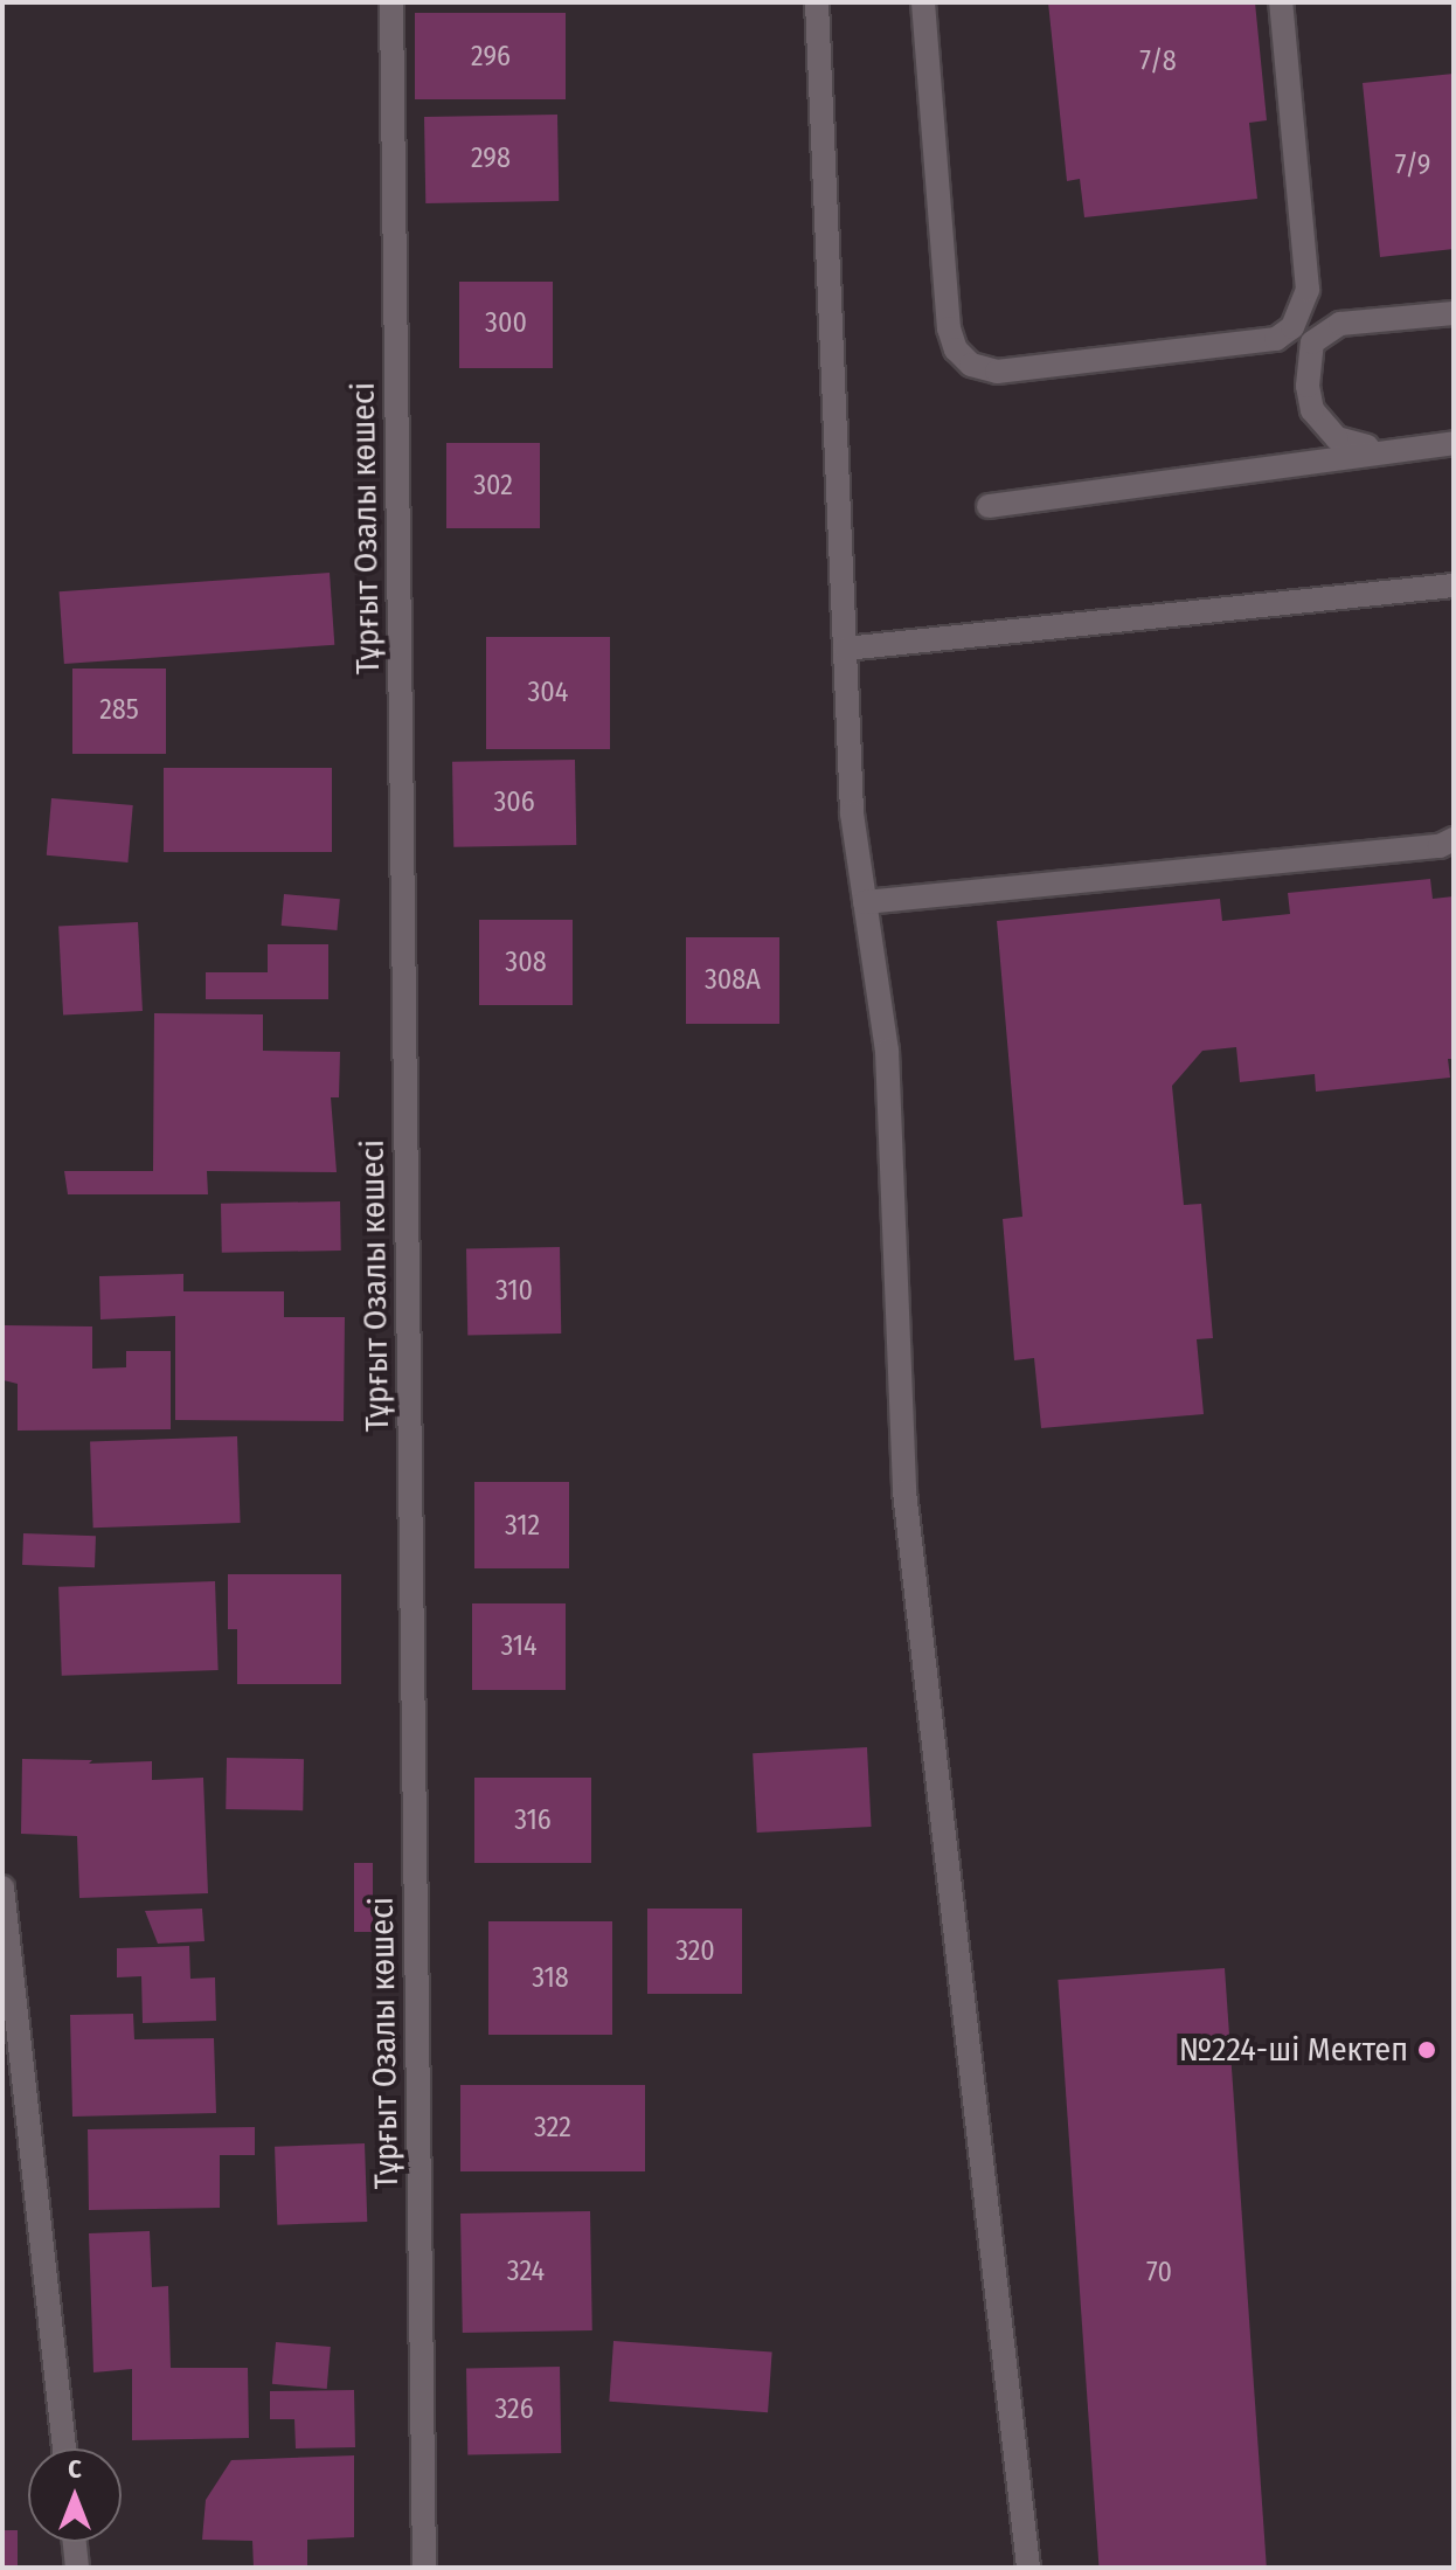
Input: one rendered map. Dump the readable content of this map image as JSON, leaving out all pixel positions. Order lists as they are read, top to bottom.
{
  "streets": {
    "street": ["Тұрғыт Озалы көшесі"]
  },
  "places": ["№224-ші Мектеп"],
  "house_numbers": [
    "296",
    "7/8",
    "298",
    "7/9",
    "300",
    "302",
    "304",
    "285",
    "306",
    "308",
    "308А",
    "310",
    "312",
    "314",
    "316",
    "320",
    "318",
    "322",
    "324",
    "70",
    "326"
  ],
  "north": "top"
}
